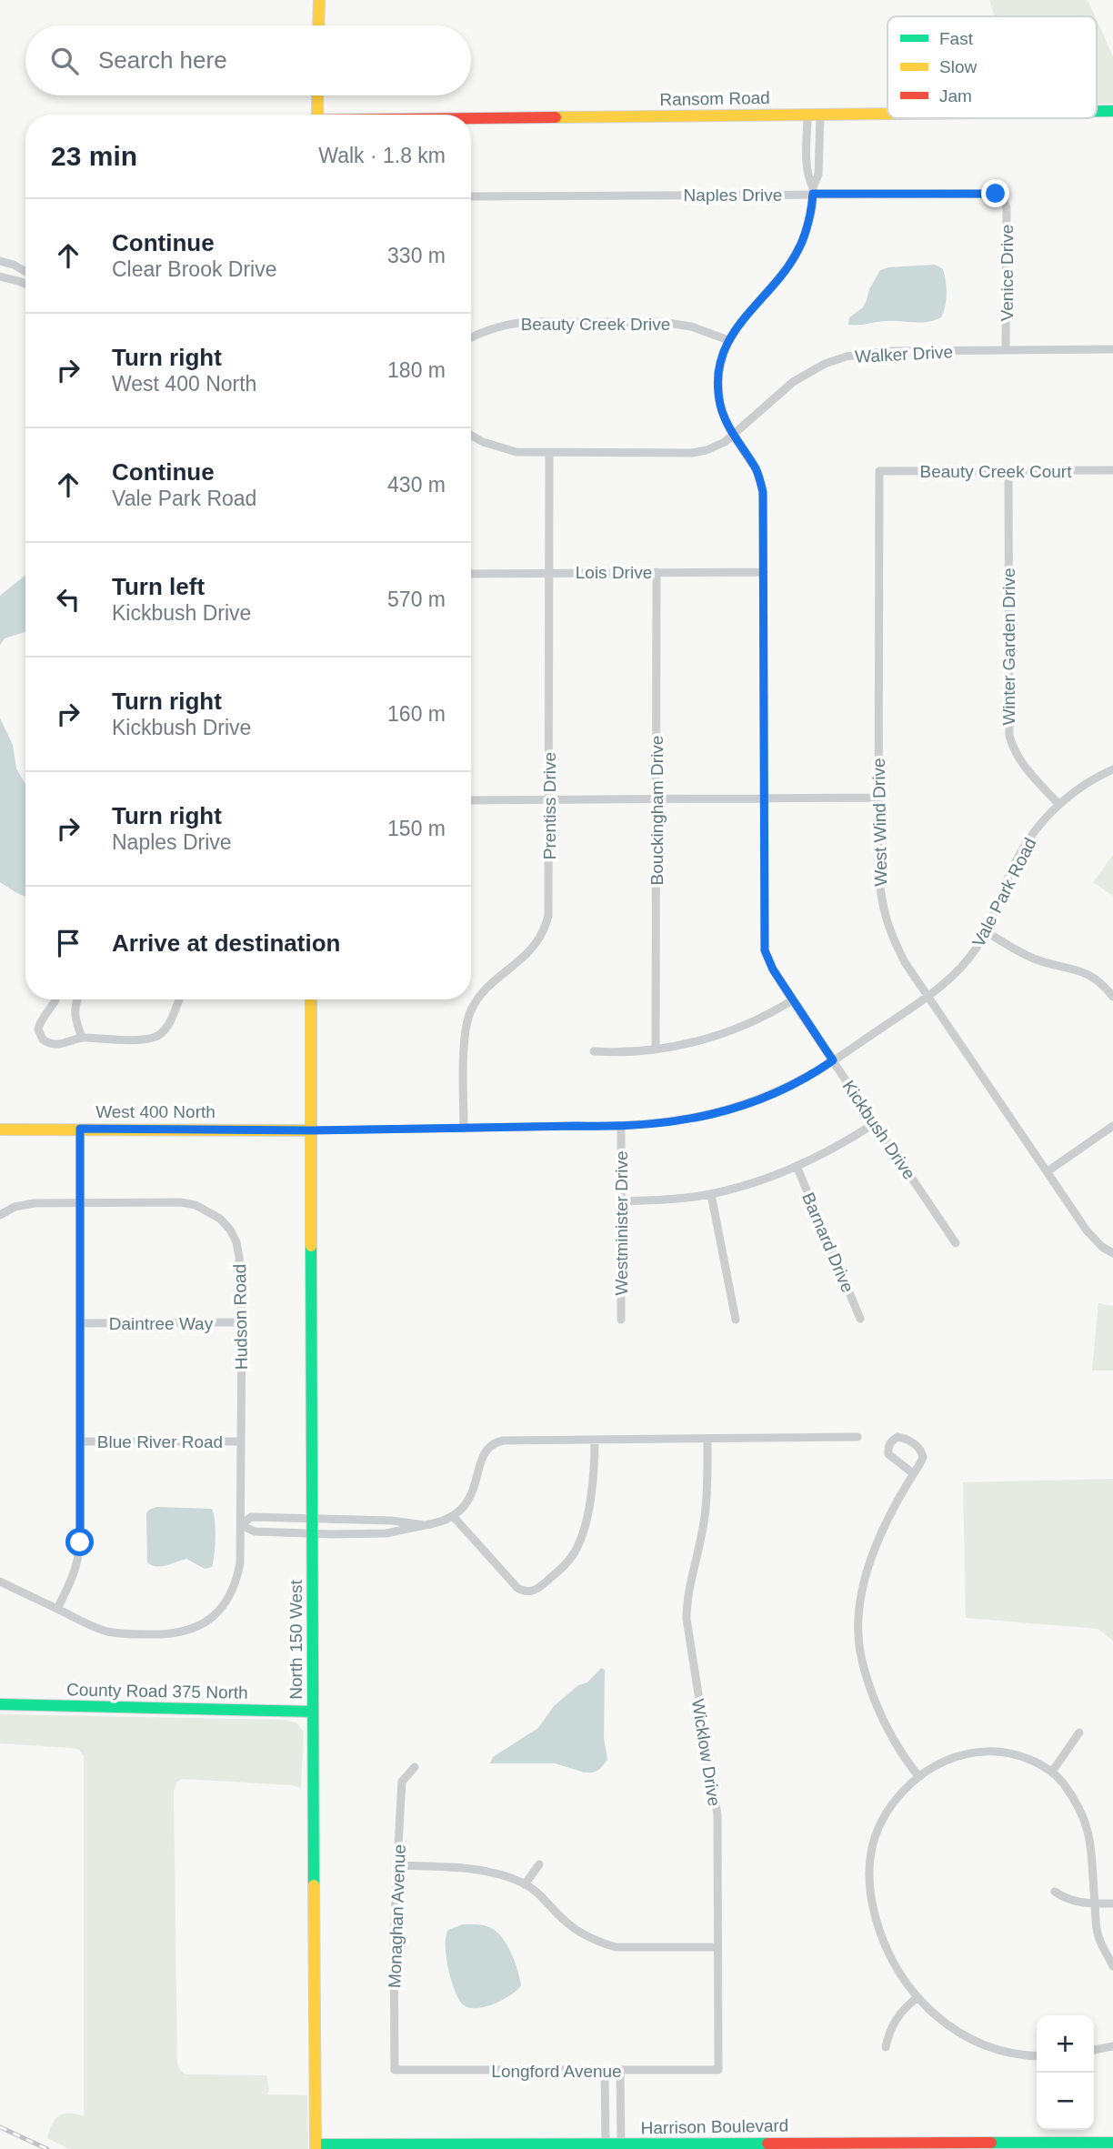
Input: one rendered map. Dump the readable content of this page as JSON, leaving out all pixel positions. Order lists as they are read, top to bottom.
{
  "streets": {
    "street": [
      "Ransom Road",
      "Naples Drive",
      "Venice Drive",
      "Beauty Creek Drive",
      "Walker Drive",
      "Beauty Creek Court",
      "Lois Drive",
      "Winter Garden Drive",
      "Prentiss Drive",
      "Bouckingham Drive",
      "West Wind Drive",
      "Vale Park Road",
      "West 400 North",
      "Kickbush Drive",
      "Westminister Drive",
      "Barnard Drive",
      "Hudson Road",
      "Daintree Way",
      "Blue River Road",
      "North 150 West",
      "County Road 375 North",
      "Wicklow Drive",
      "Monaghan Avenue",
      "Longford Avenue",
      "Harrison Boulevard"
    ]
  },
  "crossings": [
    ["Ransom Road", "Kickbush Drive"],
    ["Naples Drive", "Venice Drive"],
    ["Naples Drive", "Kickbush Drive"],
    ["Venice Drive", "Walker Drive"],
    ["Beauty Creek Drive", "Kickbush Drive"],
    ["Walker Drive", "Prentiss Drive"],
    ["Walker Drive", "Kickbush Drive"],
    ["Beauty Creek Court", "Winter Garden Drive"],
    ["Beauty Creek Court", "West Wind Drive"],
    ["Lois Drive", "Prentiss Drive"],
    ["Lois Drive", "Bouckingham Drive"],
    ["Lois Drive", "Kickbush Drive"],
    ["Winter Garden Drive", "Vale Park Road"],
    ["Prentiss Drive", "Vale Park Road"],
    ["West Wind Drive", "Vale Park Road"],
    ["Vale Park Road", "West 400 North"],
    ["Vale Park Road", "Kickbush Drive"],
    ["Vale Park Road", "Westminister Drive"],
    ["Vale Park Road", "North 150 West"],
    ["West 400 North", "North 150 West"],
    ["Hudson Road", "Daintree Way"],
    ["Hudson Road", "Blue River Road"],
    ["North 150 West", "County Road 375 North"],
    ["North 150 West", "Harrison Boulevard"],
    ["Wicklow Drive", "Longford Avenue"],
    ["Monaghan Avenue", "Longford Avenue"]
  ],
  "legend": ["Fast", "Slow", "Jam"],
  "page": {
    "search": "Search here",
    "heading": ["23 min", "Walk · 1.8 km"],
    "list": [
      ["Continue", "Clear Brook Drive", "330 m"],
      ["Turn right", "West 400 North", "180 m"],
      ["Continue", "Vale Park Road", "430 m"],
      ["Turn left", "Kickbush Drive", "570 m"],
      ["Turn right", "Kickbush Drive", "160 m"],
      ["Turn right", "Naples Drive", "150 m"],
      "Arrive at destination"
    ],
    "map_buttons": ["+", "−"]
  }
}
